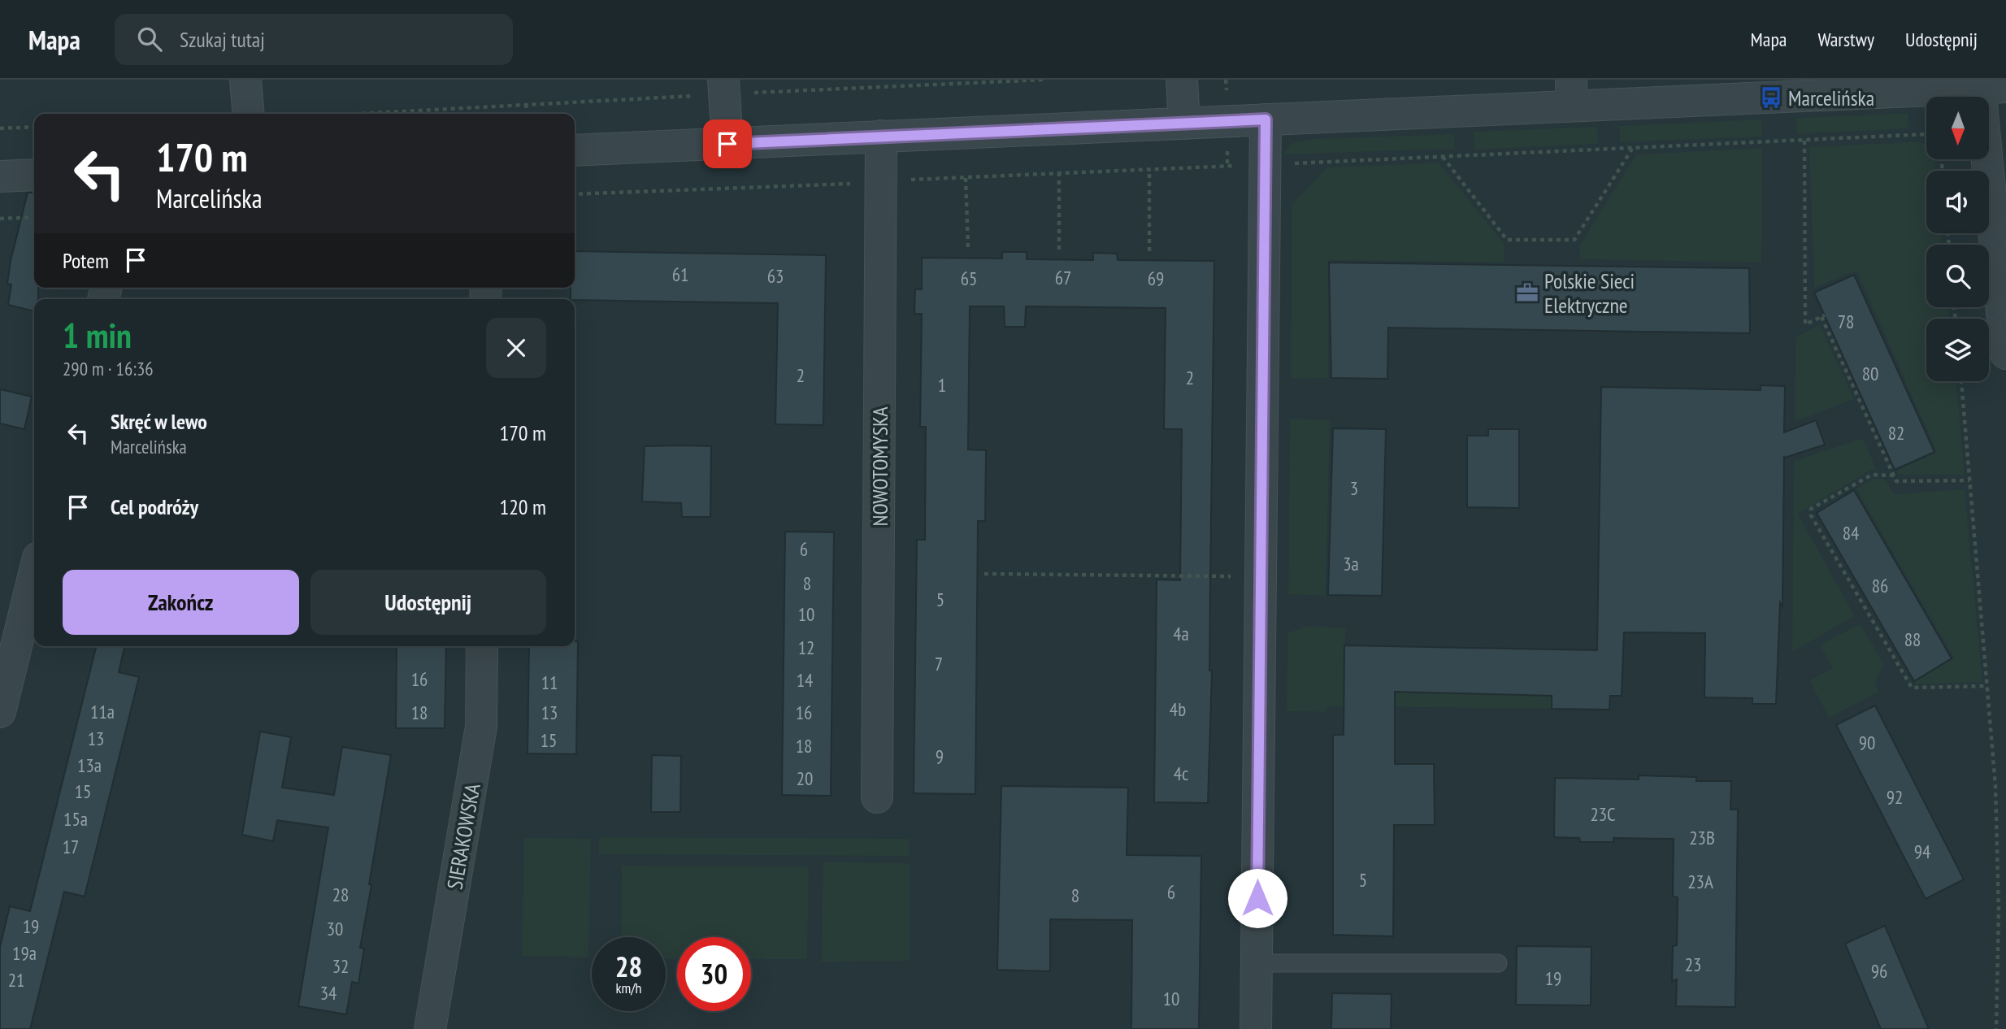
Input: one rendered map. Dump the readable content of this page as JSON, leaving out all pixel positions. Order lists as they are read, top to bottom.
{
  "streets": {
    "street": ["NOWOTOMYSKA", "SIERAKOWSKA"]
  },
  "places": {
    "bus stop": ["Marcelińska"],
    "office": ["Polskie Sieci Elektryczne"]
  },
  "house_numbers": [
    "61",
    "63",
    "67",
    "65",
    "69",
    "78",
    "80",
    "2",
    "2",
    "1",
    "82",
    "3",
    "84",
    "6",
    "3a",
    "8",
    "86",
    "5",
    "10",
    "4a",
    "88",
    "12",
    "7",
    "16",
    "14",
    "11",
    "4b",
    "11a",
    "18",
    "13",
    "16",
    "13",
    "15",
    "90",
    "18",
    "9",
    "13a",
    "4c",
    "20",
    "15",
    "92",
    "23C",
    "15a",
    "23B",
    "17",
    "94",
    "5",
    "23A",
    "6",
    "28",
    "8",
    "19",
    "30",
    "19a",
    "23",
    "32",
    "96",
    "19",
    "21",
    "34",
    "10"
  ],
  "north": "bottom",
  "page": {
    "header": "Mapa",
    "search": "Szukaj tutaj",
    "nav": ["Mapa", "Warstwy", "Udostępnij"],
    "turn": ["170 m", "Marcelińska"],
    "then": "Potem",
    "heading": ["1 min", "290 m · 16:36"],
    "list": [
      {
        "name": "Skręć w lewo",
        "note": "Marcelińska",
        "value": "170 m"
      },
      {
        "name": "Cel podróży",
        "value": "120 m"
      }
    ],
    "buttons": ["Zakończ", "Udostępnij"],
    "speed": "28 km/h",
    "limit": "30"
  }
}
